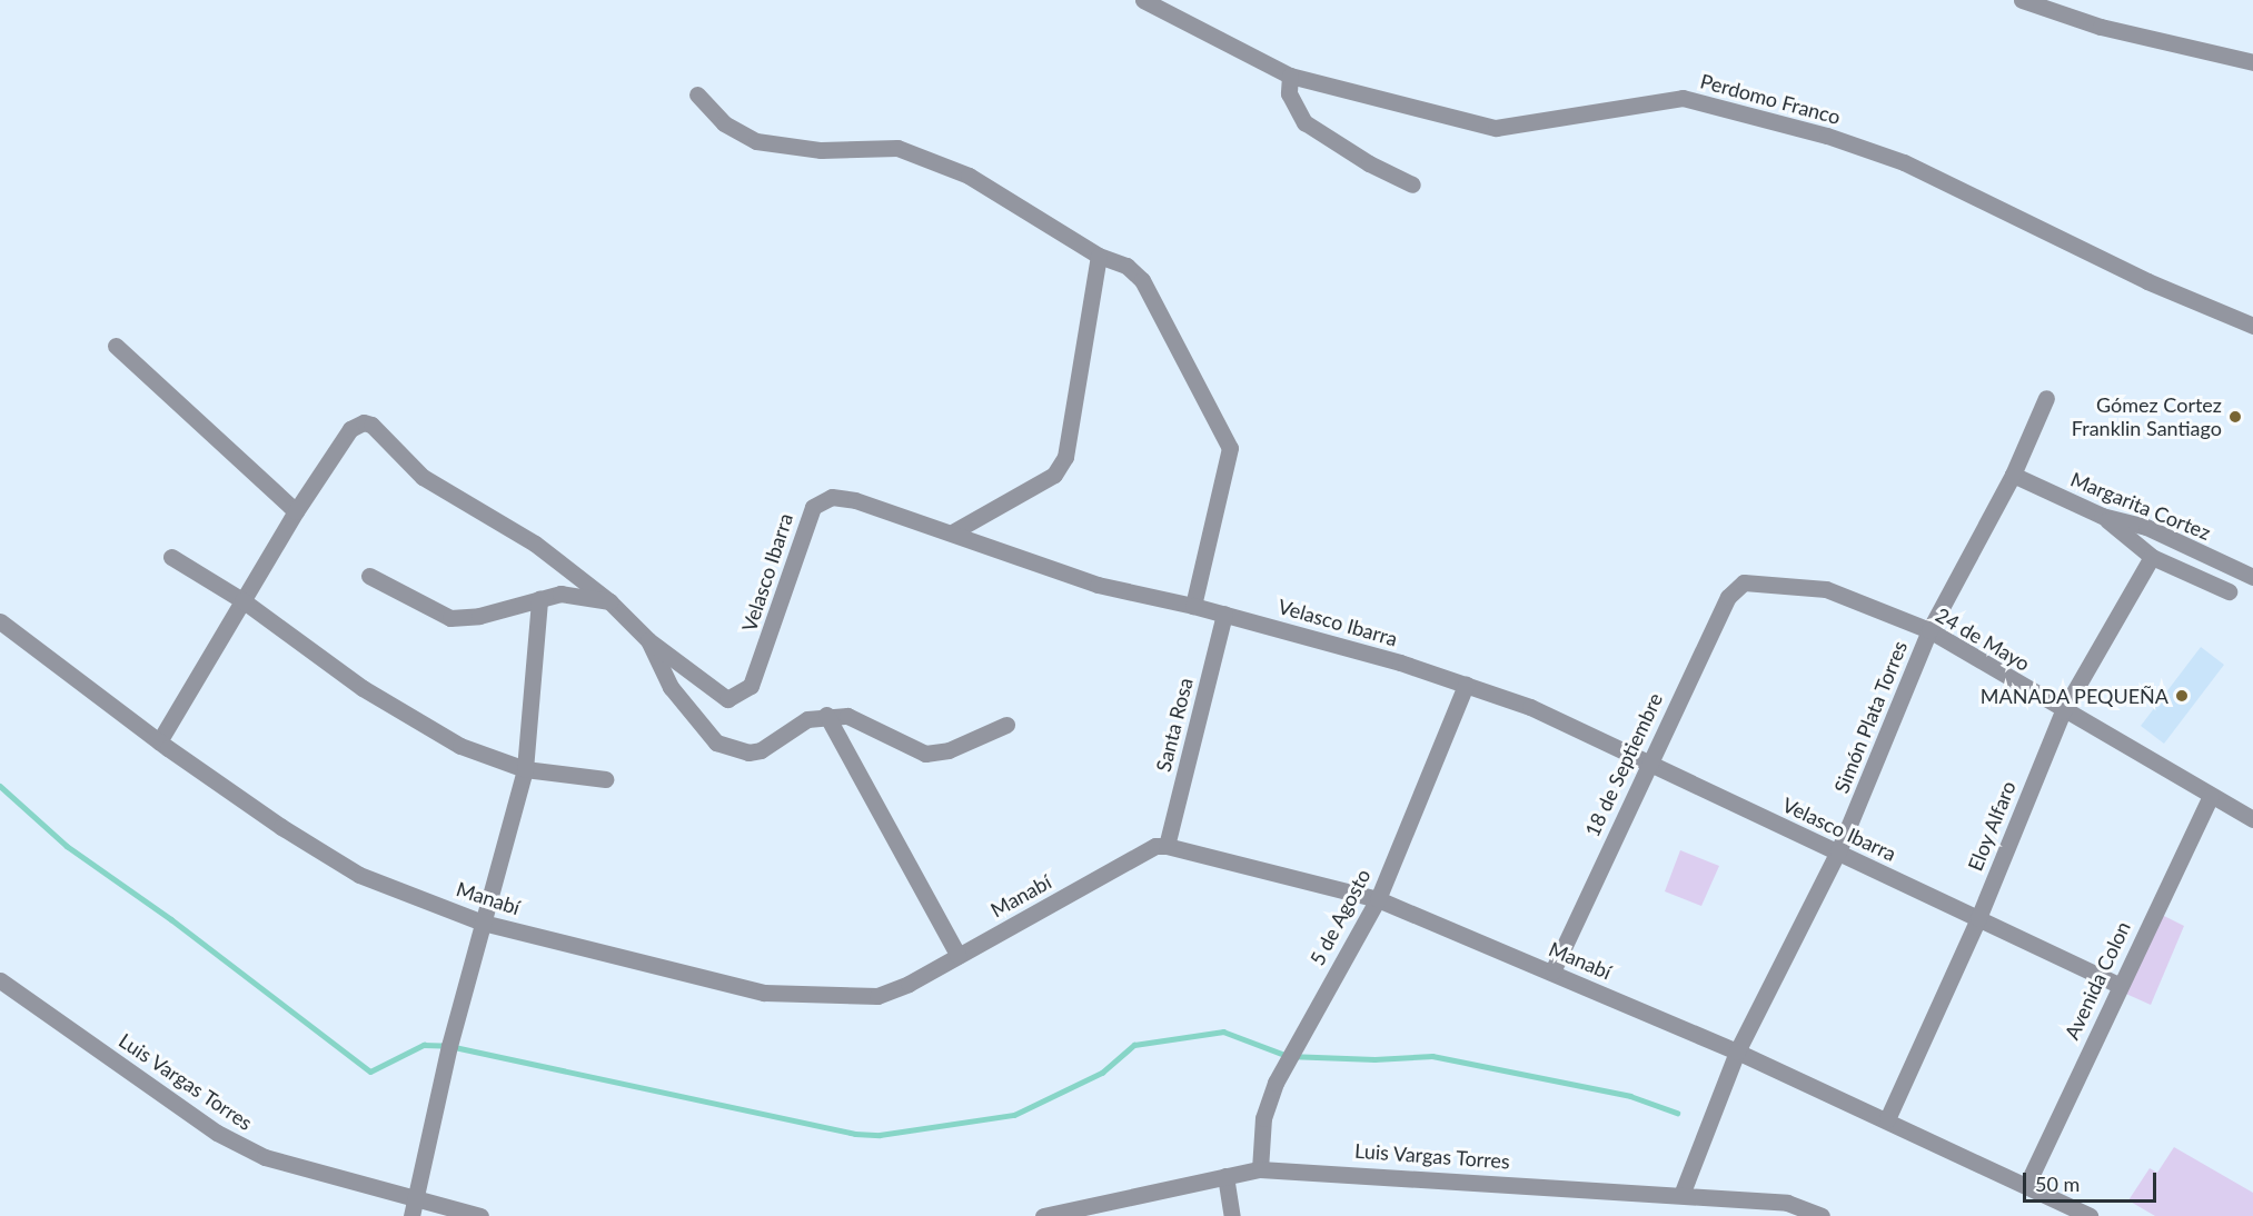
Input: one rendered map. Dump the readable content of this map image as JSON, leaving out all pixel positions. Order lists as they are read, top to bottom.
{
  "streets": {
    "street": [
      "Perdomo Franco",
      "Margarita Cortez",
      "Velasco Ibarra",
      "24 de Mayo",
      "Simón Plata Torres",
      "Santa Rosa",
      "18 de Septiembre",
      "Eloy Alfaro",
      "Manabí",
      "5 de Agosto",
      "Avenida Colon",
      "Luis Vargas Torres"
    ]
  },
  "crossings": [
    ["Margarita Cortez", "Simón Plata Torres"],
    ["Velasco Ibarra", "Simón Plata Torres"],
    ["Velasco Ibarra", "Santa Rosa"],
    ["Velasco Ibarra", "18 de Septiembre"],
    ["Velasco Ibarra", "Eloy Alfaro"],
    ["Velasco Ibarra", "5 de Agosto"],
    ["Velasco Ibarra", "Avenida Colon"],
    ["24 de Mayo", "Simón Plata Torres"],
    ["24 de Mayo", "18 de Septiembre"],
    ["24 de Mayo", "Eloy Alfaro"],
    ["24 de Mayo", "Avenida Colon"],
    ["Simón Plata Torres", "Manabí"],
    ["Simón Plata Torres", "Luis Vargas Torres"],
    ["Santa Rosa", "Manabí"],
    ["18 de Septiembre", "Manabí"],
    ["Eloy Alfaro", "Manabí"],
    ["Manabí", "5 de Agosto"],
    ["Manabí", "Avenida Colon"],
    ["5 de Agosto", "Luis Vargas Torres"]
  ],
  "places": ["Gómez Cortez Franklin Santiago", "MANADA PEQUEÑA"],
  "scale_bar": "50 m"
}
